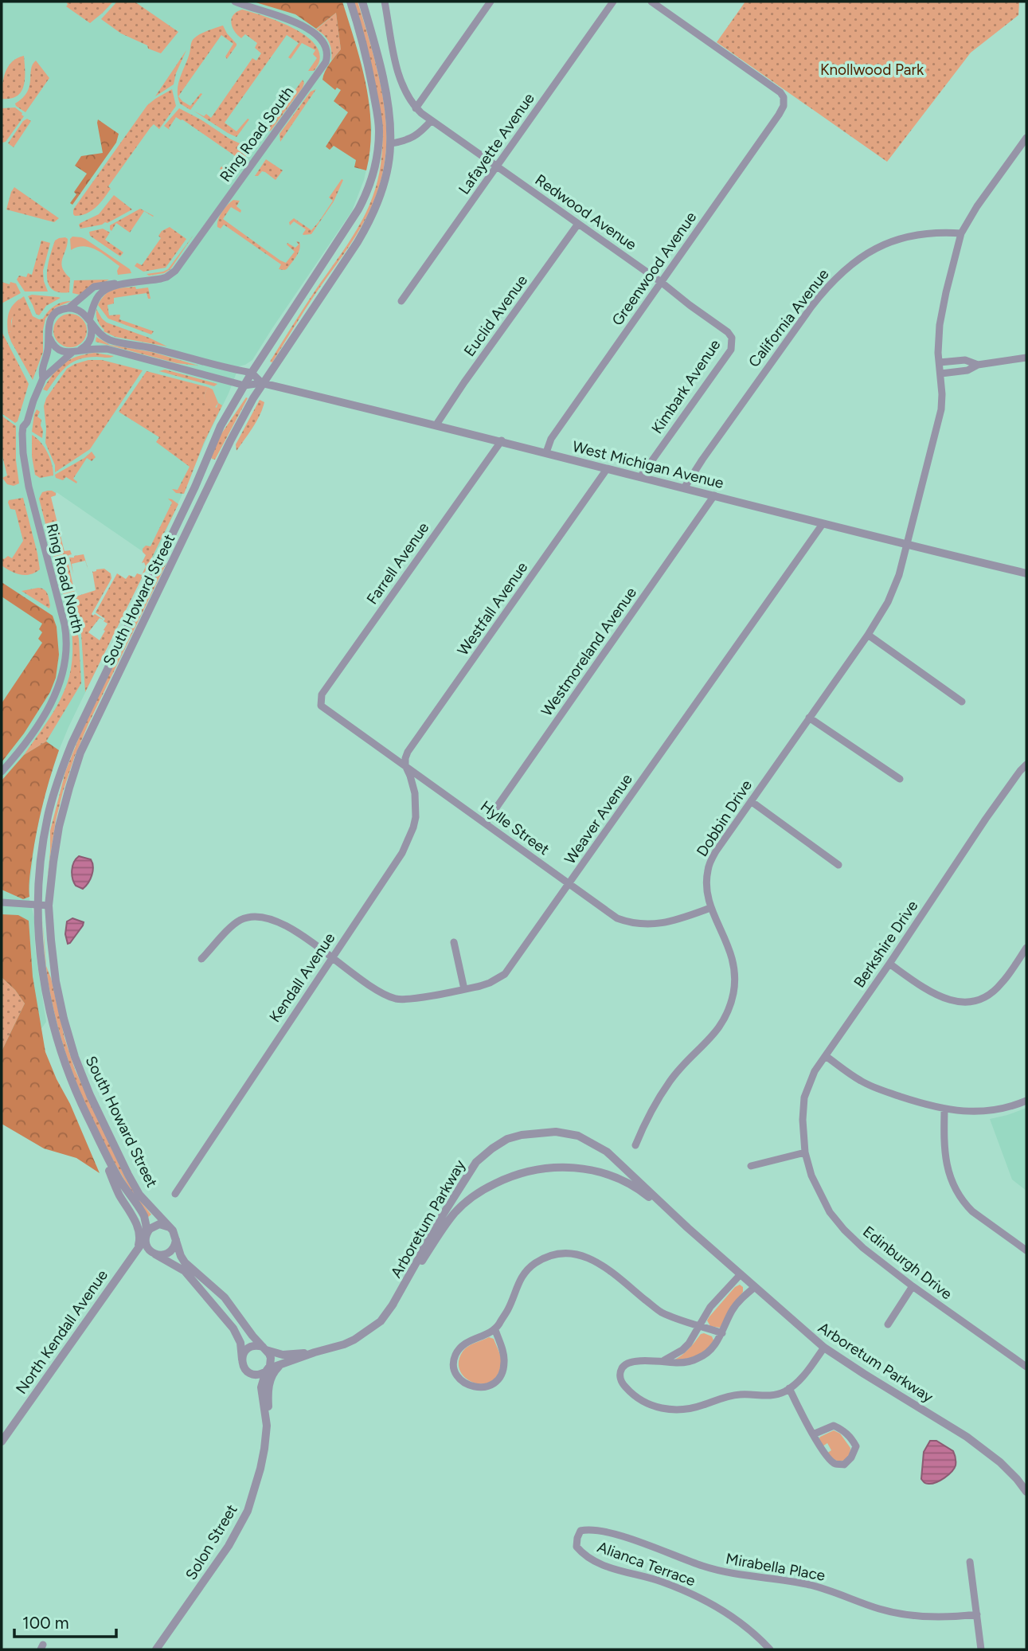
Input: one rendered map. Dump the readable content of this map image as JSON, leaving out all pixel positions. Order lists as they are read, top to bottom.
{
  "streets": {
    "street": [
      "Ring Road South",
      "Lafayette Avenue",
      "Redwood Avenue",
      "Greenwood Avenue",
      "Euclid Avenue",
      "California Avenue",
      "Kimbark Avenue",
      "West Michigan Avenue",
      "Farrell Avenue",
      "Ring Road North",
      "South Howard Street",
      "Westfall Avenue",
      "Westmoreland Avenue",
      "Dobbin Drive",
      "Weaver Avenue",
      "Hylle Street",
      "Berkshire Drive",
      "Kendall Avenue",
      "Arboretum Parkway",
      "Edinburgh Drive",
      "North Kendall Avenue",
      "Solon Street",
      "Alianca Terrace",
      "Mirabella Place"
    ]
  },
  "crossings": [
    ["Ring Road South", "West Michigan Avenue"],
    ["Ring Road South", "Ring Road North"],
    ["Lafayette Avenue", "Redwood Avenue"],
    ["Redwood Avenue", "Greenwood Avenue"],
    ["Redwood Avenue", "Euclid Avenue"],
    ["Redwood Avenue", "Kimbark Avenue"],
    ["Greenwood Avenue", "West Michigan Avenue"],
    ["Euclid Avenue", "West Michigan Avenue"],
    ["California Avenue", "West Michigan Avenue"],
    ["California Avenue", "Dobbin Drive"],
    ["Kimbark Avenue", "West Michigan Avenue"],
    ["West Michigan Avenue", "Farrell Avenue"],
    ["West Michigan Avenue", "Ring Road North"],
    ["West Michigan Avenue", "South Howard Street"],
    ["West Michigan Avenue", "Westfall Avenue"],
    ["West Michigan Avenue", "Westmoreland Avenue"],
    ["West Michigan Avenue", "Dobbin Drive"],
    ["West Michigan Avenue", "Weaver Avenue"],
    ["Farrell Avenue", "Hylle Street"],
    ["South Howard Street", "North Kendall Avenue"],
    ["Westfall Avenue", "Hylle Street"],
    ["Westfall Avenue", "Kendall Avenue"],
    ["Westmoreland Avenue", "Hylle Street"],
    ["Dobbin Drive", "Hylle Street"],
    ["Weaver Avenue", "Hylle Street"],
    ["Weaver Avenue", "Kendall Avenue"],
    ["Hylle Street", "Kendall Avenue"],
    ["Berkshire Drive", "Edinburgh Drive"],
    ["Arboretum Parkway", "Solon Street"],
    ["Alianca Terrace", "Mirabella Place"]
  ],
  "parks": ["Knollwood Park"],
  "scale_bar": "100 m"
}
